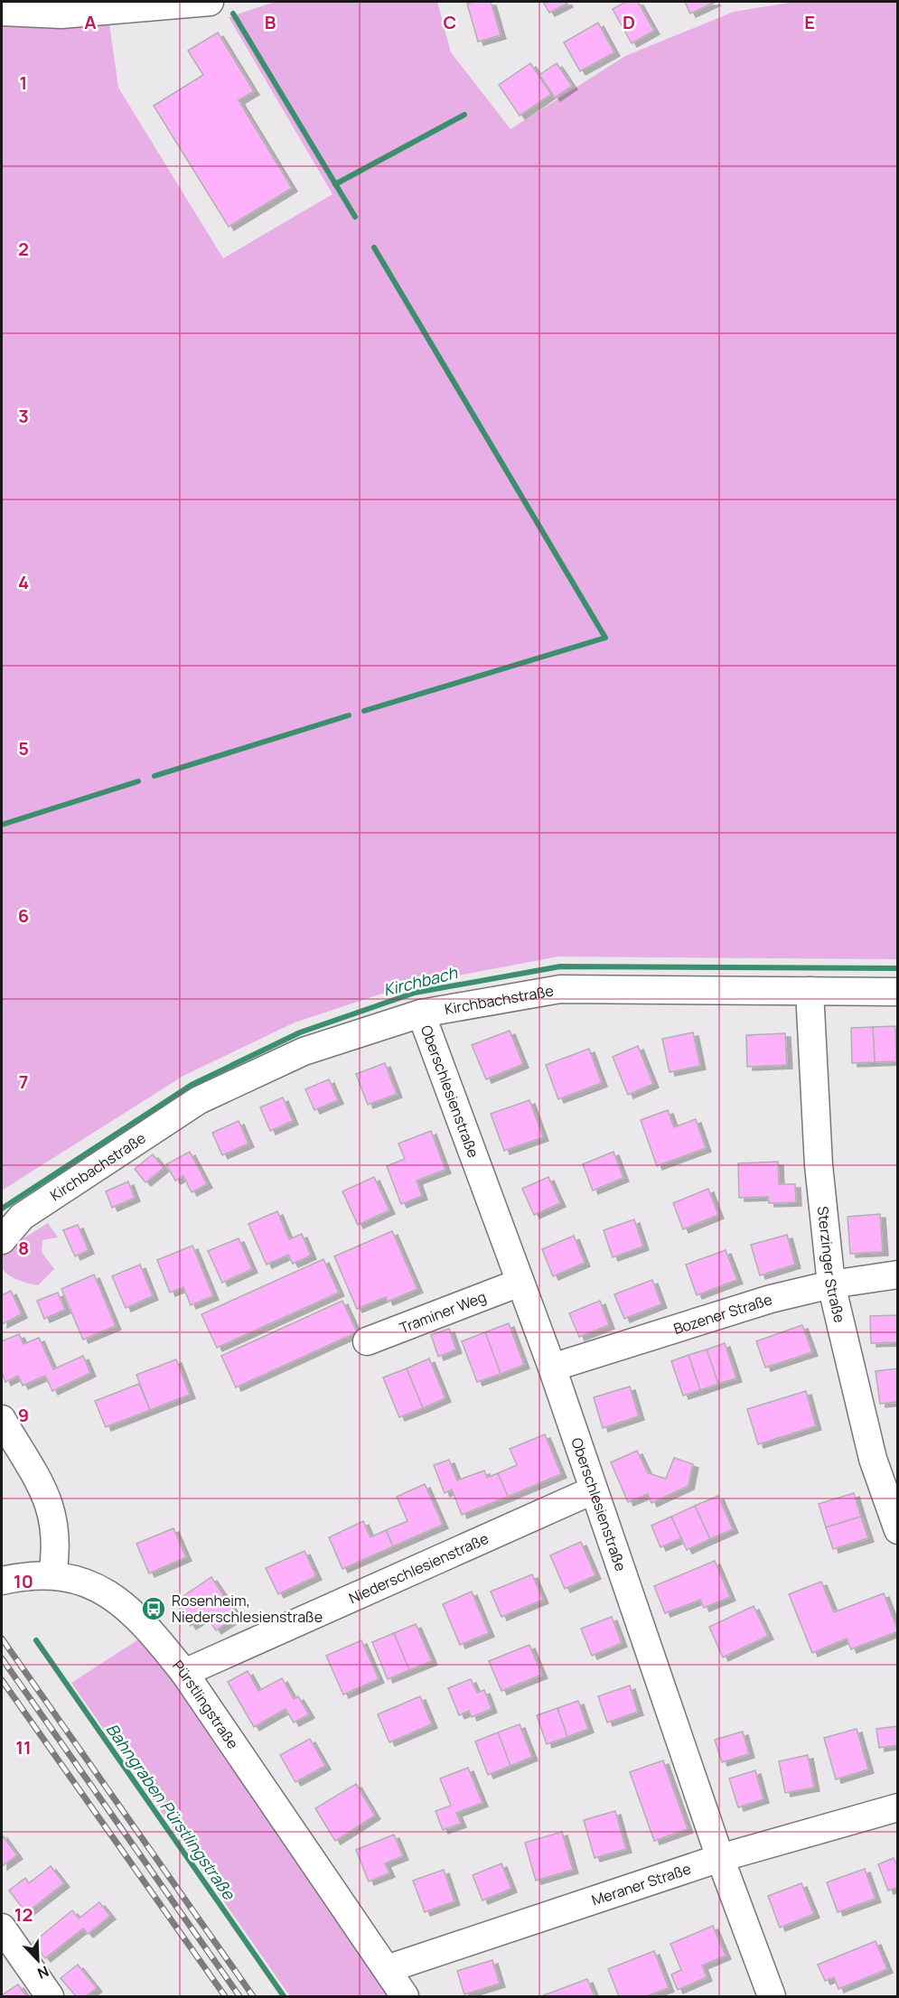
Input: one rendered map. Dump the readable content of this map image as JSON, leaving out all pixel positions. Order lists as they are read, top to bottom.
{
  "streets": {
    "street": [
      "Kirchbachstraße",
      "Oberschlesienstraße",
      "Sterzinger Straße",
      "Traminer Weg",
      "Bozener Straße",
      "Niederschlesienstraße",
      "Pürstlingstraße",
      "Meraner Straße"
    ]
  },
  "crossings": [
    ["Kirchbachstraße", "Oberschlesienstraße"],
    ["Kirchbachstraße", "Sterzinger Straße"],
    ["Oberschlesienstraße", "Traminer Weg"],
    ["Oberschlesienstraße", "Bozener Straße"],
    ["Oberschlesienstraße", "Niederschlesienstraße"],
    ["Oberschlesienstraße", "Meraner Straße"],
    ["Sterzinger Straße", "Bozener Straße"],
    ["Niederschlesienstraße", "Pürstlingstraße"],
    ["Pürstlingstraße", "Meraner Straße"]
  ],
  "water": ["Kirchbach", "Bahngraben Pürstlingstraße"],
  "places": {
    "bus stop": ["Rosenheim, Niederschlesienstraße"]
  },
  "north": "bottom right",
  "grid": {
    "columns": [
      "A",
      "B",
      "C",
      "D",
      "E"
    ],
    "rows": [
      "1",
      "2",
      "3",
      "4",
      "5",
      "6",
      "7",
      "8",
      "9",
      "10",
      "11",
      "12"
    ]
  }
}
